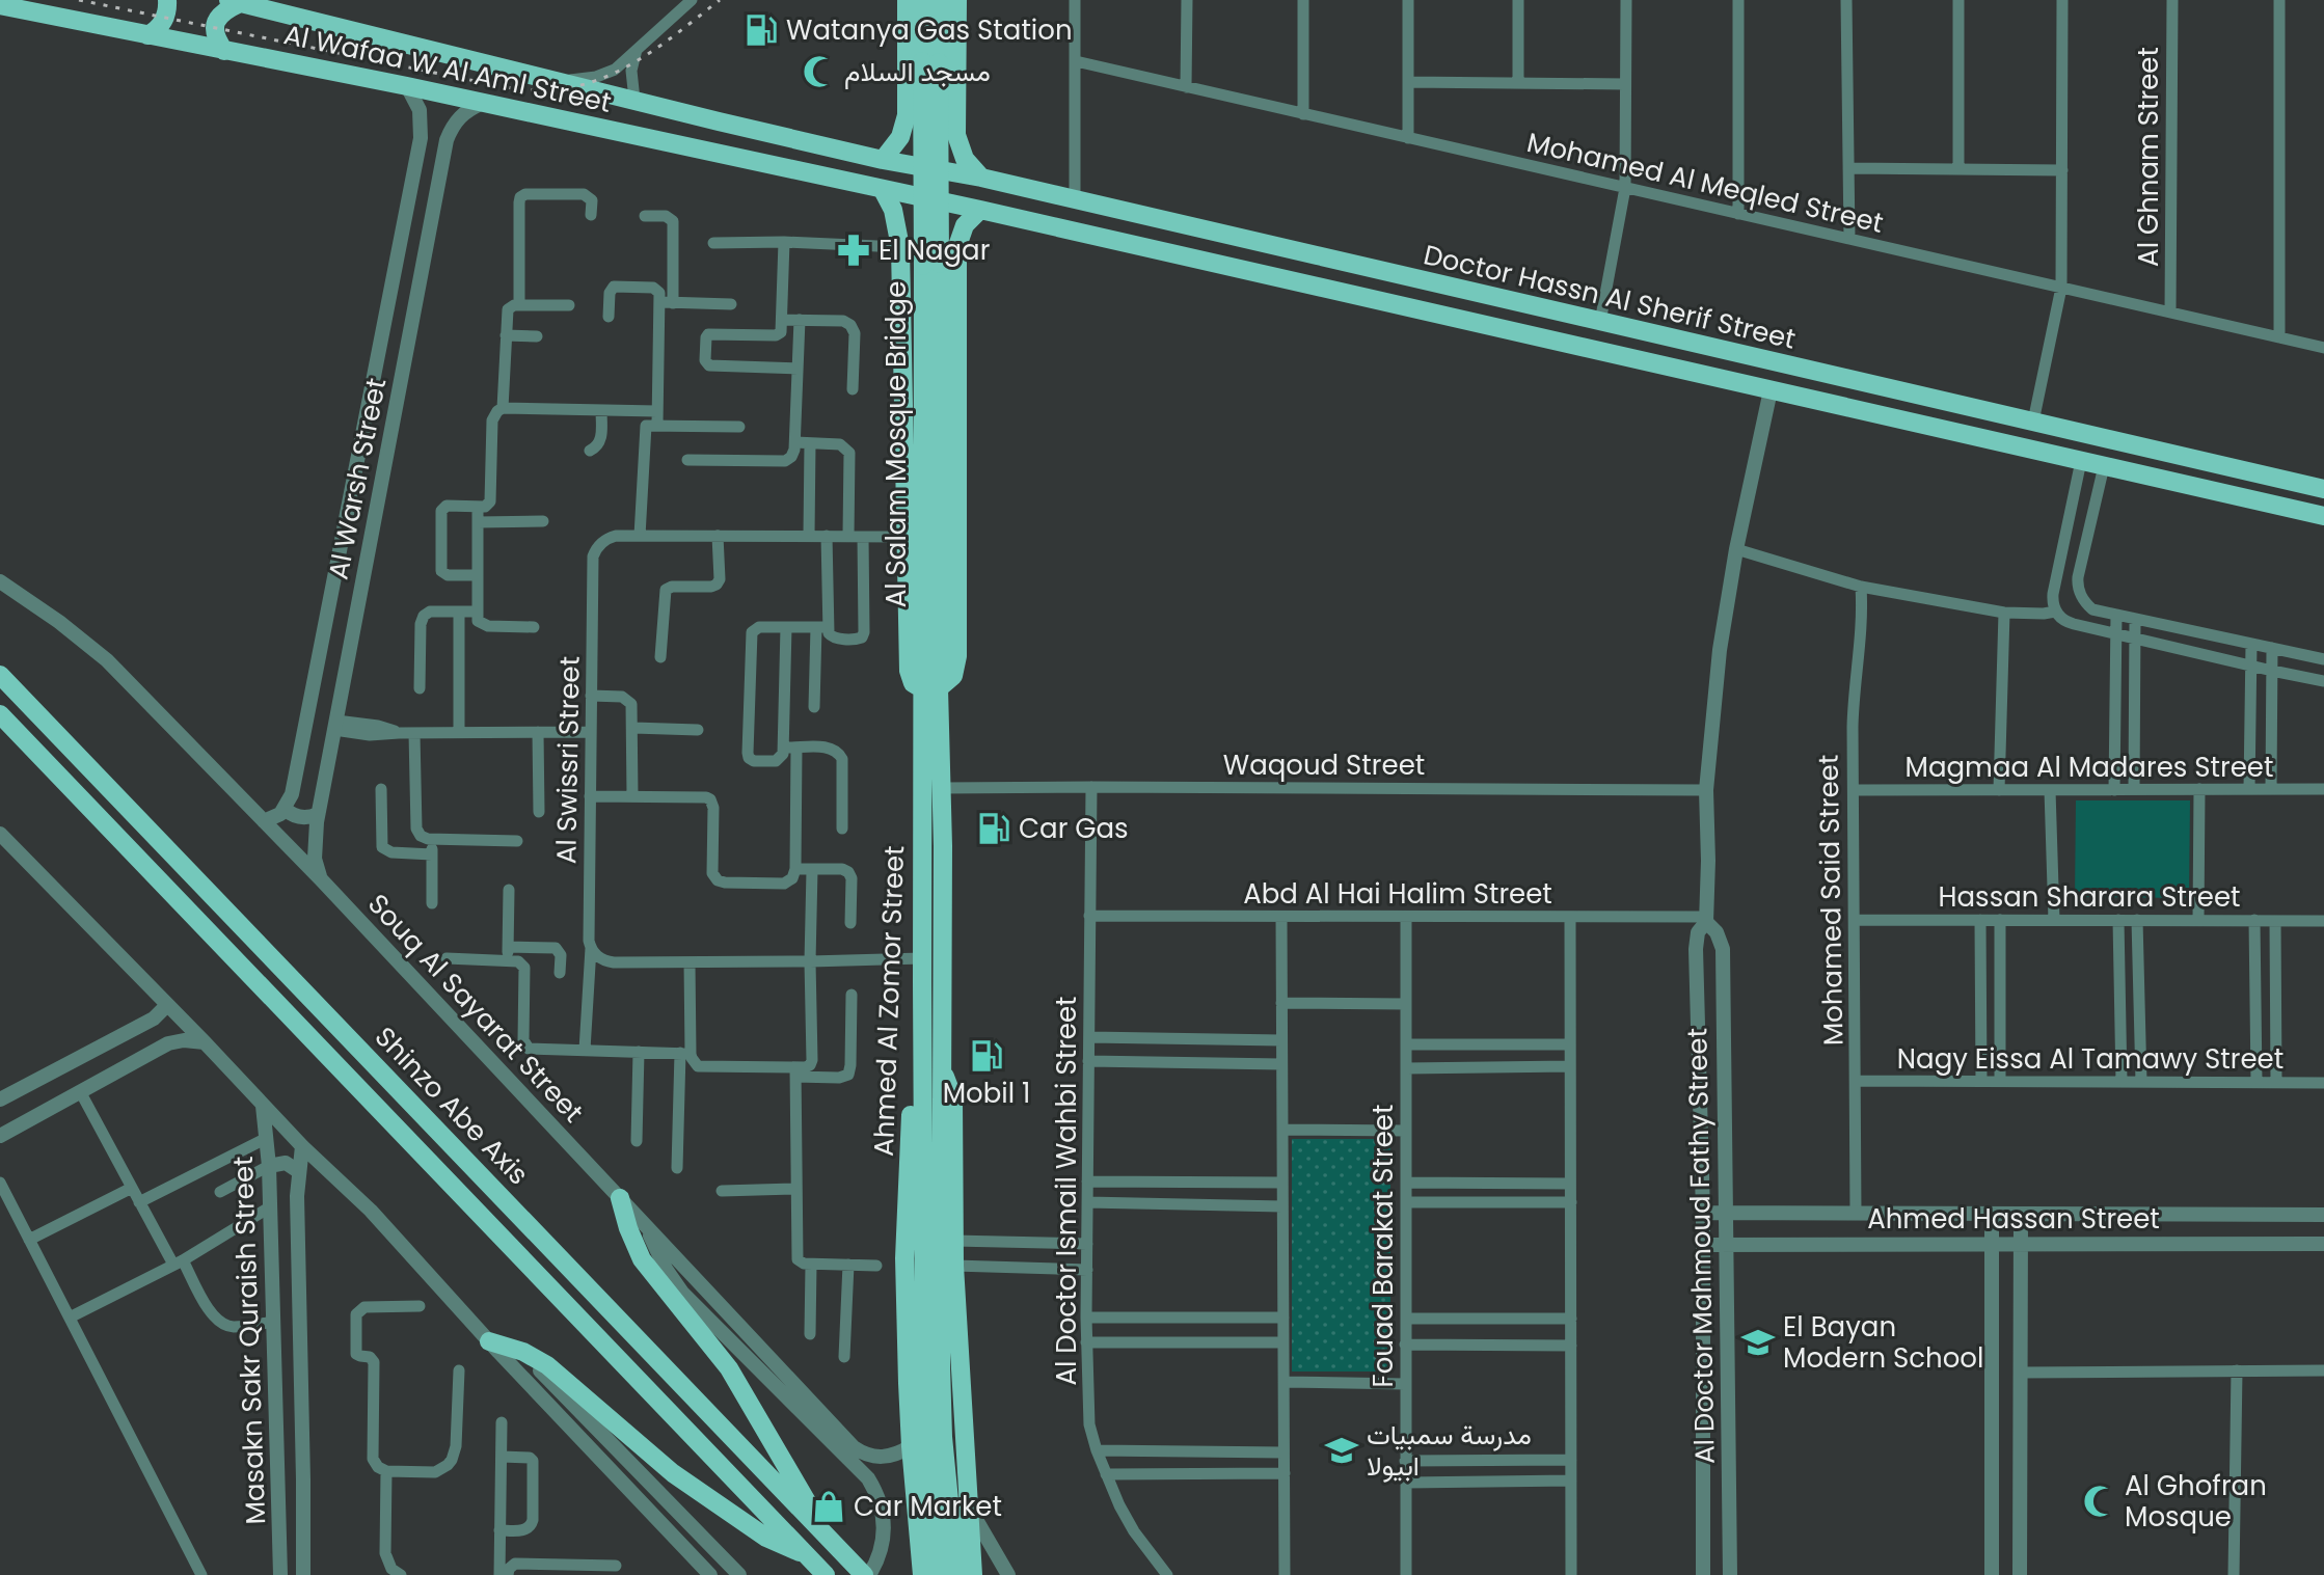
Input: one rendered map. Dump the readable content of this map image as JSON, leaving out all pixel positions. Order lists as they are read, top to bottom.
{
  "streets": {
    "main road": [
      "Al Wafaa W Al Aml Street",
      "Doctor Hassn Al Sherif Street",
      "Al Salam Mosque Bridge",
      "Ahmed Al Zomor Street",
      "Shinzo Abe Axis"
    ],
    "street": [
      "Al Ghnam Street",
      "Mohamed Al Meqled Street",
      "Al Warsh Street",
      "Al Swissri Street",
      "Waqoud Street",
      "Magmaa Al Madares Street",
      "Abd Al Hai Halim Street",
      "Hassan Sharara Street",
      "Mohamed Said Street",
      "Souq Al Sayarat Street",
      "Nagy Eissa Al Tamawy Street",
      "Al Doctor Ismail Wahbi Street",
      "Ahmed Hassan Street",
      "Fouad Barakat Street",
      "Al Doctor Mahmoud Fathy Street",
      "Masakn Sakr Quraish Street"
    ]
  },
  "crossings": [
    ["Al Wafaa W Al Aml Street", "Doctor Hassn Al Sherif Street"],
    ["Al Wafaa W Al Aml Street", "Al Warsh Street"],
    ["Al Wafaa W Al Aml Street", "Ahmed Al Zomor Street"],
    ["Al Ghnam Street", "Mohamed Al Meqled Street"],
    ["Doctor Hassn Al Sherif Street", "Ahmed Al Zomor Street"],
    ["Doctor Hassn Al Sherif Street", "Al Doctor Mahmoud Fathy Street"],
    ["Al Salam Mosque Bridge", "Ahmed Al Zomor Street"],
    ["Al Warsh Street", "Souq Al Sayarat Street"],
    ["Al Swissri Street", "Ahmed Al Zomor Street"],
    ["Waqoud Street", "Ahmed Al Zomor Street"],
    ["Waqoud Street", "Al Doctor Ismail Wahbi Street"],
    ["Waqoud Street", "Al Doctor Mahmoud Fathy Street"],
    ["Magmaa Al Madares Street", "Mohamed Said Street"],
    ["Abd Al Hai Halim Street", "Al Doctor Ismail Wahbi Street"],
    ["Abd Al Hai Halim Street", "Fouad Barakat Street"],
    ["Abd Al Hai Halim Street", "Al Doctor Mahmoud Fathy Street"],
    ["Hassan Sharara Street", "Mohamed Said Street"],
    ["Mohamed Said Street", "Nagy Eissa Al Tamawy Street"],
    ["Mohamed Said Street", "Ahmed Hassan Street"],
    ["Ahmed Al Zomor Street", "Souq Al Sayarat Street"],
    ["Ahmed Hassan Street", "Al Doctor Mahmoud Fathy Street"]
  ],
  "places": {
    "fuel station": ["Watanya Gas Station", "Car Gas", "Mobil 1"],
    "mosque": ["مسجد السلام", "Al Ghofran Mosque"],
    "pharmacy": ["El Nagar"],
    "school or university": ["El Bayan Modern School", "مدرسة سمبيات ابيولا"],
    "shop": ["Car Market"]
  }
}
